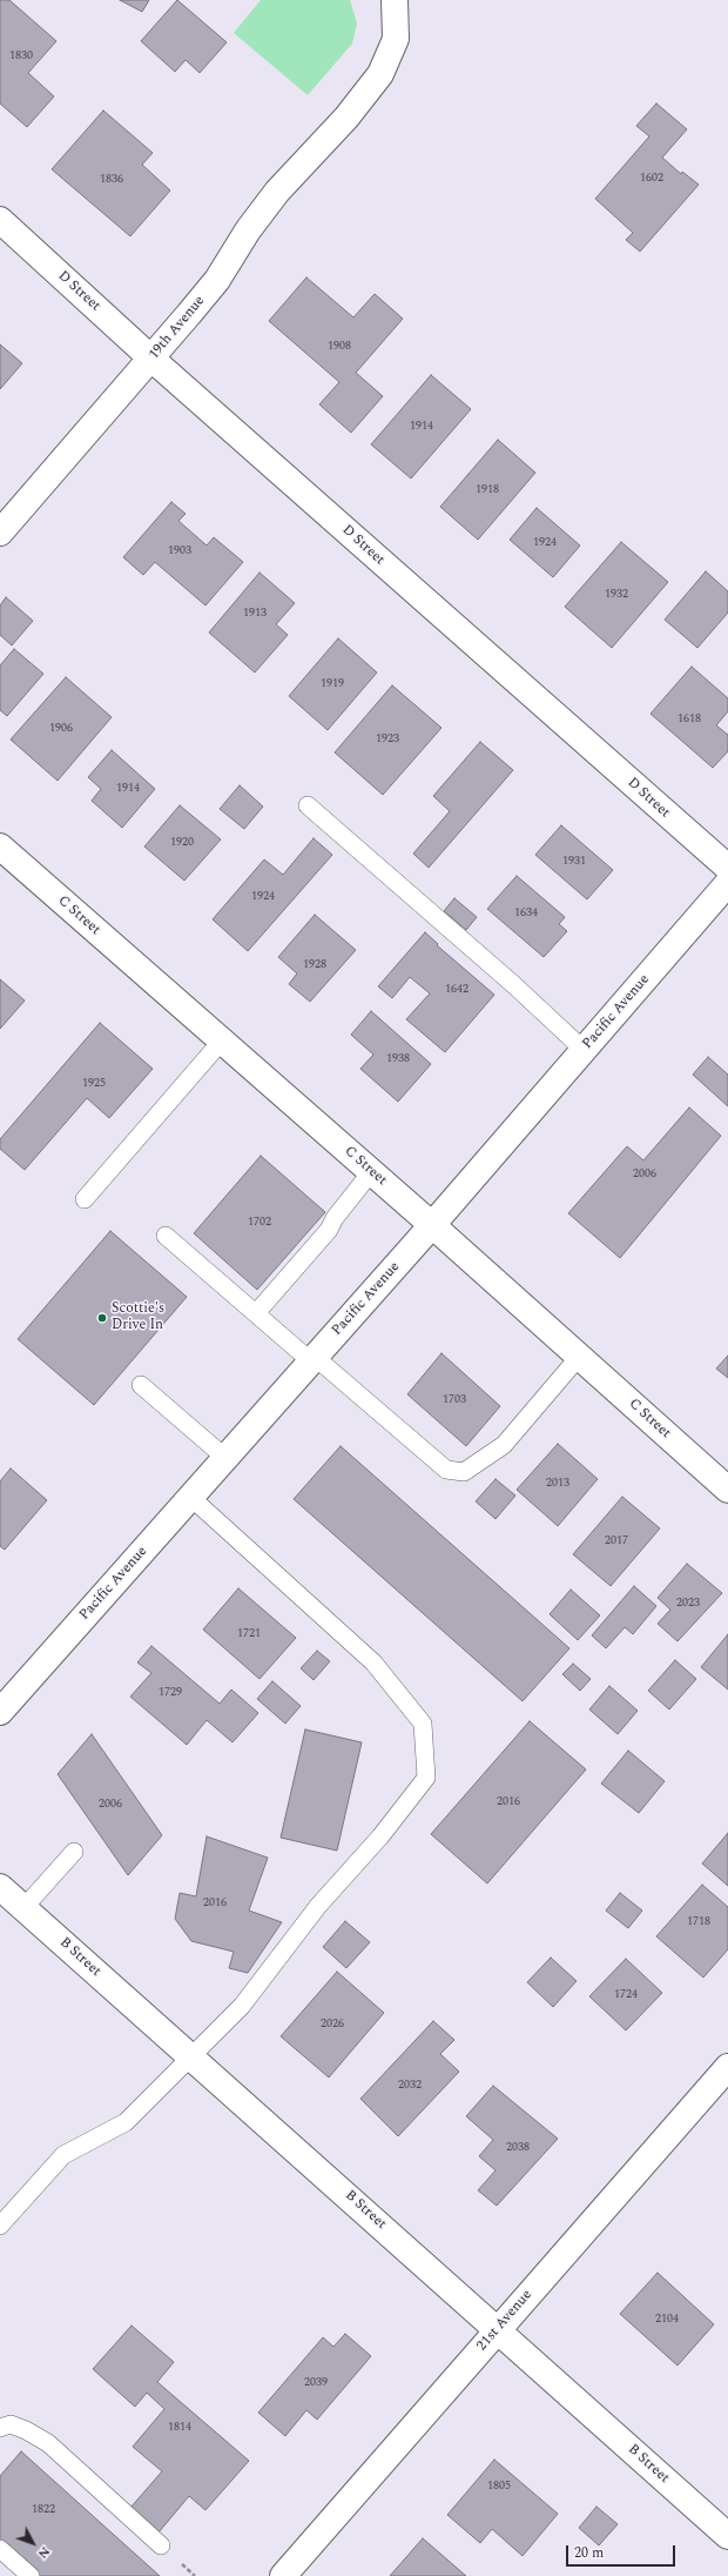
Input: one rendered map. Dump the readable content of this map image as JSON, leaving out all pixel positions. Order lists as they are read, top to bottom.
{
  "streets": {
    "street": [
      "D Street",
      "19th Avenue",
      "C Street",
      "Pacific Avenue",
      "B Street",
      "21st Avenue"
    ]
  },
  "crossings": [
    ["D Street", "19th Avenue"],
    ["C Street", "Pacific Avenue"],
    ["B Street", "21st Avenue"]
  ],
  "places": ["Scottie's Drive In"],
  "house_numbers": [
    "1830",
    "1602",
    "1836",
    "1908",
    "1914",
    "1918",
    "1924",
    "1903",
    "1932",
    "1913",
    "1919",
    "1618",
    "1906",
    "1923",
    "1914",
    "1920",
    "1931",
    "1924",
    "1634",
    "1928",
    "1642",
    "1938",
    "1925",
    "2006",
    "1702",
    "1703",
    "2013",
    "2017",
    "2023",
    "1721",
    "1729",
    "2016",
    "2006",
    "2016",
    "1718",
    "1724",
    "2026",
    "2032",
    "2038",
    "2104",
    "2039",
    "1814",
    "1805",
    "1822"
  ],
  "scale_bar": "20 m",
  "north": "bottom right"
}
